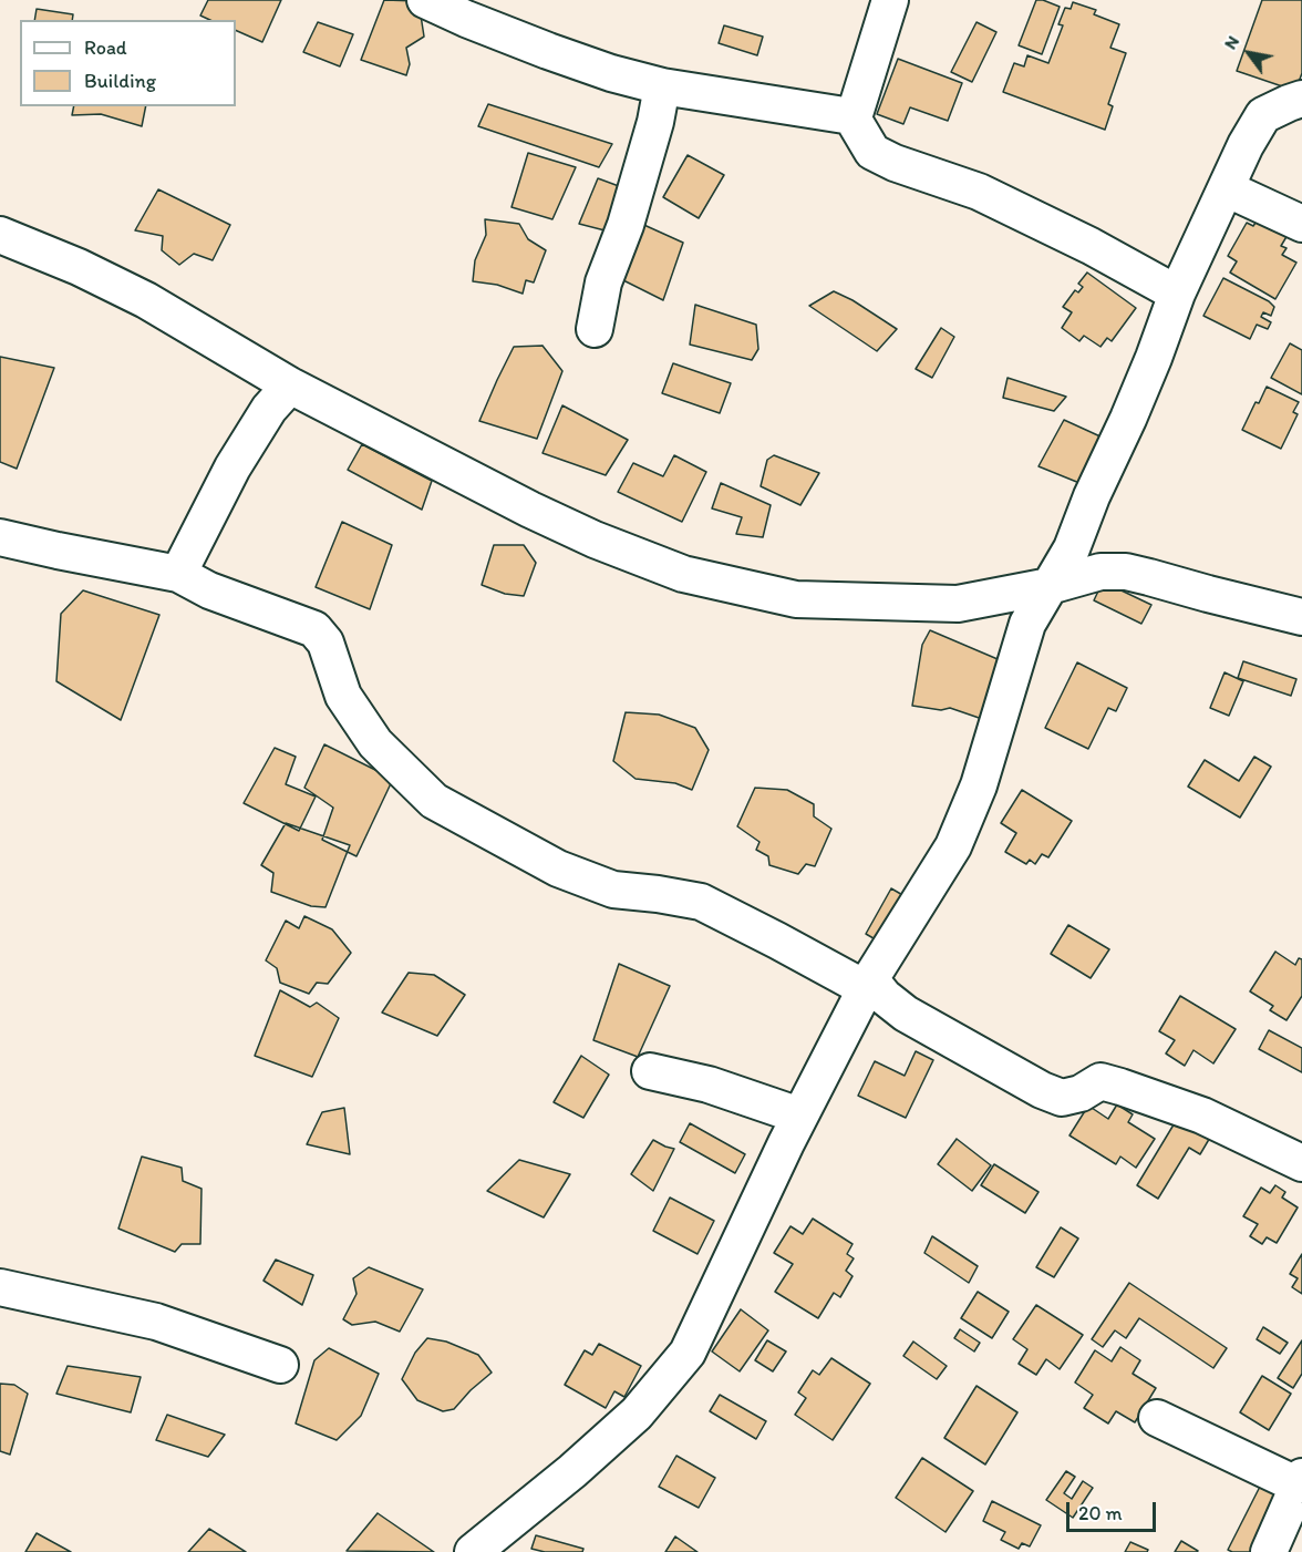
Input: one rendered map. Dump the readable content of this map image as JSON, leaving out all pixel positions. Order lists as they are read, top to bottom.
{
  "legend": ["Road", "Building"],
  "scale_bar": "20 m",
  "north": "top left"
}
